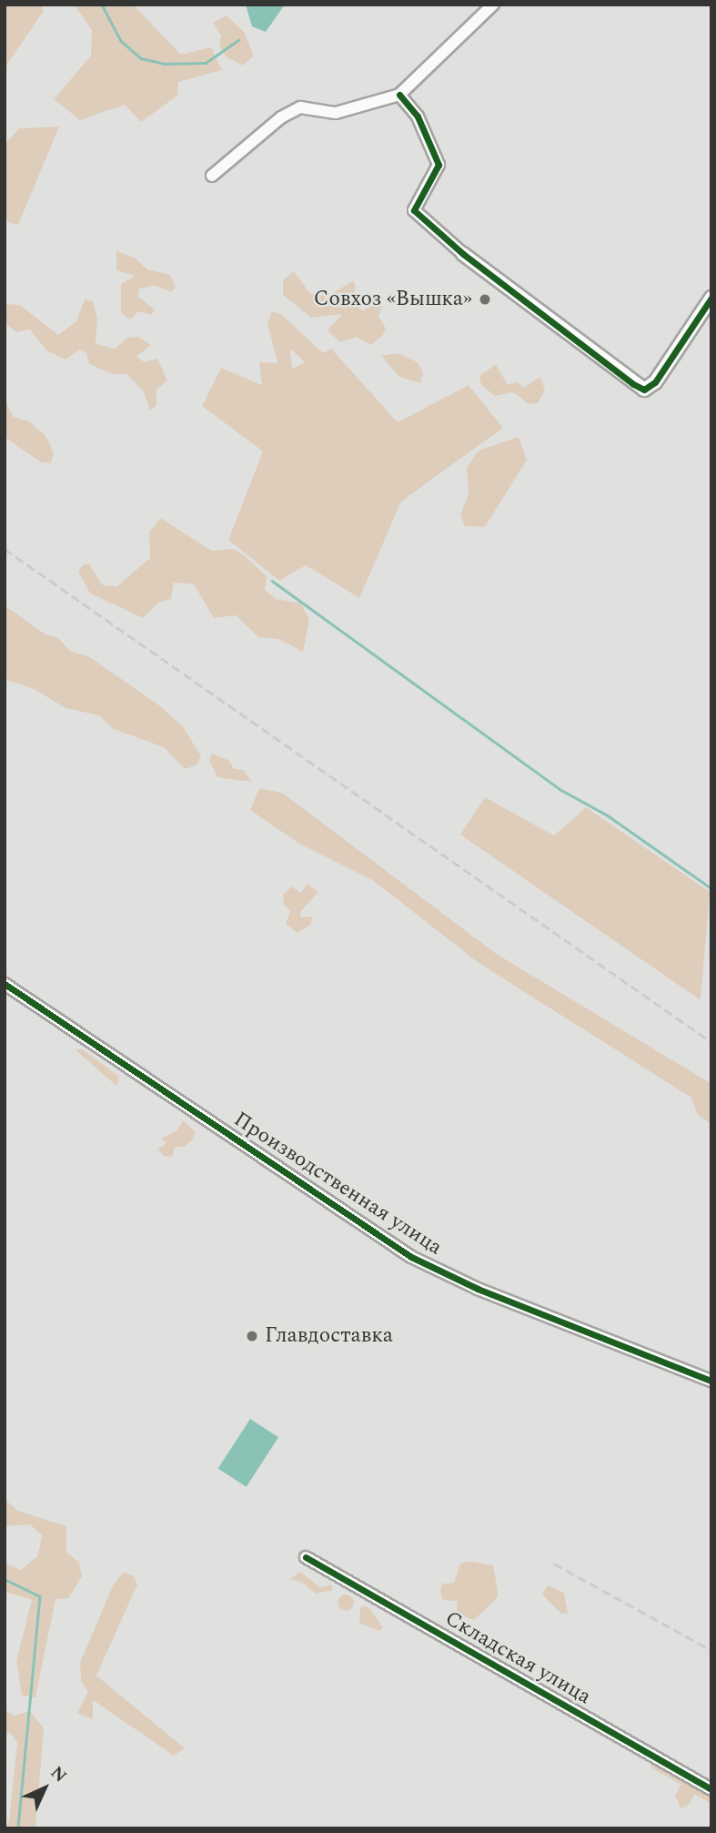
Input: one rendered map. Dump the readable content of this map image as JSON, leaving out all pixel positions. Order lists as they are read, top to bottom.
{
  "streets": {
    "street": ["Производственная улица", "Складская улица"]
  },
  "places": ["Совхоз «Вышка»", "Главдоставка"],
  "north": "top right"
}
